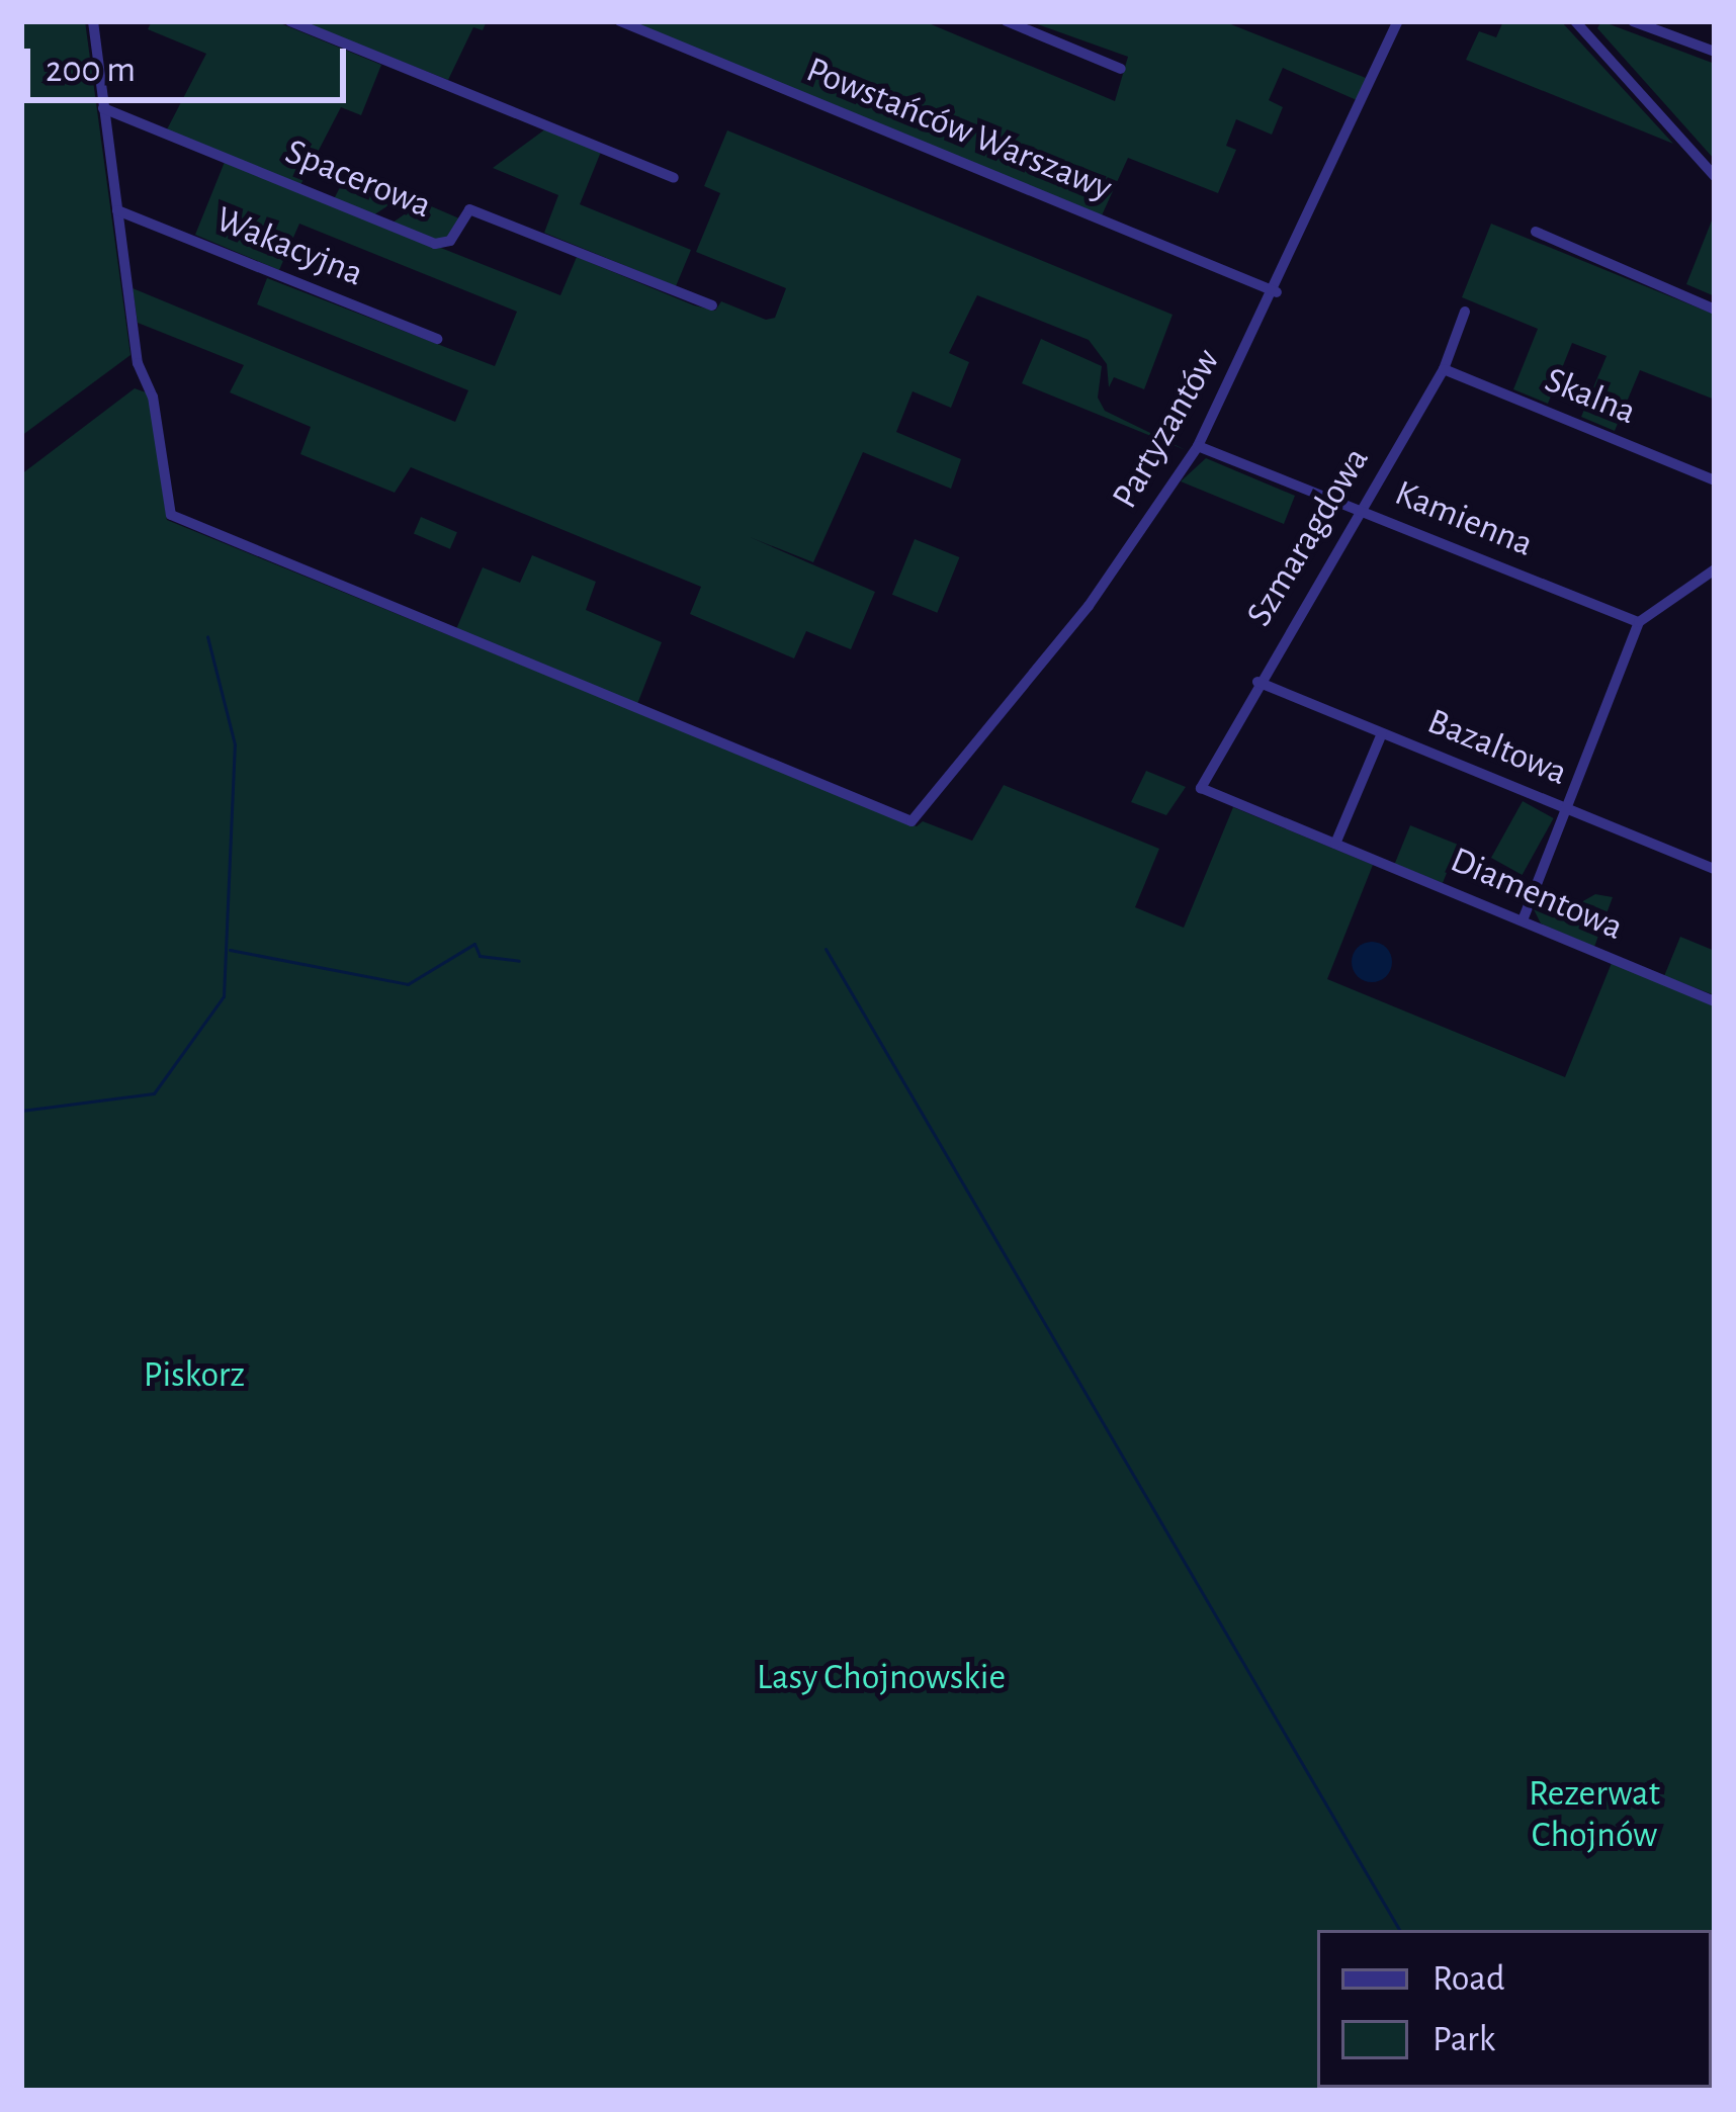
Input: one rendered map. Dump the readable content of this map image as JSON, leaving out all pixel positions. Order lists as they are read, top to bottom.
{
  "streets": {
    "street": [
      "Powstańców Warszawy",
      "Spacerowa",
      "Wakacyjna",
      "Skalna",
      "Partyzantów",
      "Kamienna",
      "Szmaragdowa",
      "Bazaltowa",
      "Diamentowa"
    ]
  },
  "crossings": [
    ["Powstańców Warszawy", "Partyzantów"],
    ["Wakacyjna", "Partyzantów"],
    ["Skalna", "Szmaragdowa"],
    ["Partyzantów", "Kamienna"],
    ["Kamienna", "Szmaragdowa"],
    ["Szmaragdowa", "Bazaltowa"],
    ["Szmaragdowa", "Diamentowa"]
  ],
  "parks": ["Piskorz", "Lasy Chojnowskie", "Rezerwat Chojnów"],
  "legend": ["Road", "Park"],
  "scale_bar": "200 m"
}
